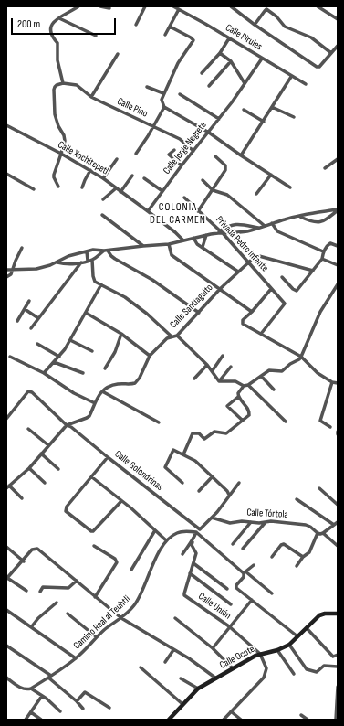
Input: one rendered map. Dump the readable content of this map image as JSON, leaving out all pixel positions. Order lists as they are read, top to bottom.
{
  "streets": {
    "street": [
      "Calle Pirules",
      "Calle Pino",
      "Calle Jorge Negrete",
      "Calle Xochitepetl",
      "Privada Pedro Infante",
      "Calle Santiaguito",
      "Calle Golondrinas",
      "Calle Tórtola",
      "Calle Unión",
      "Camino Real al Teuhtli",
      "Calle Ocote"
    ]
  },
  "crossings": [
    ["Calle Pirules", "Calle Jorge Negrete"],
    ["Calle Pino", "Calle Jorge Negrete"],
    ["Calle Jorge Negrete", "Calle Xochitepetl"],
    ["Privada Pedro Infante", "Calle Santiaguito"],
    ["Calle Unión", "Calle Ocote"]
  ],
  "districts": ["COLONIA DEL CARMEN"],
  "scale_bar": "200 m"
}
